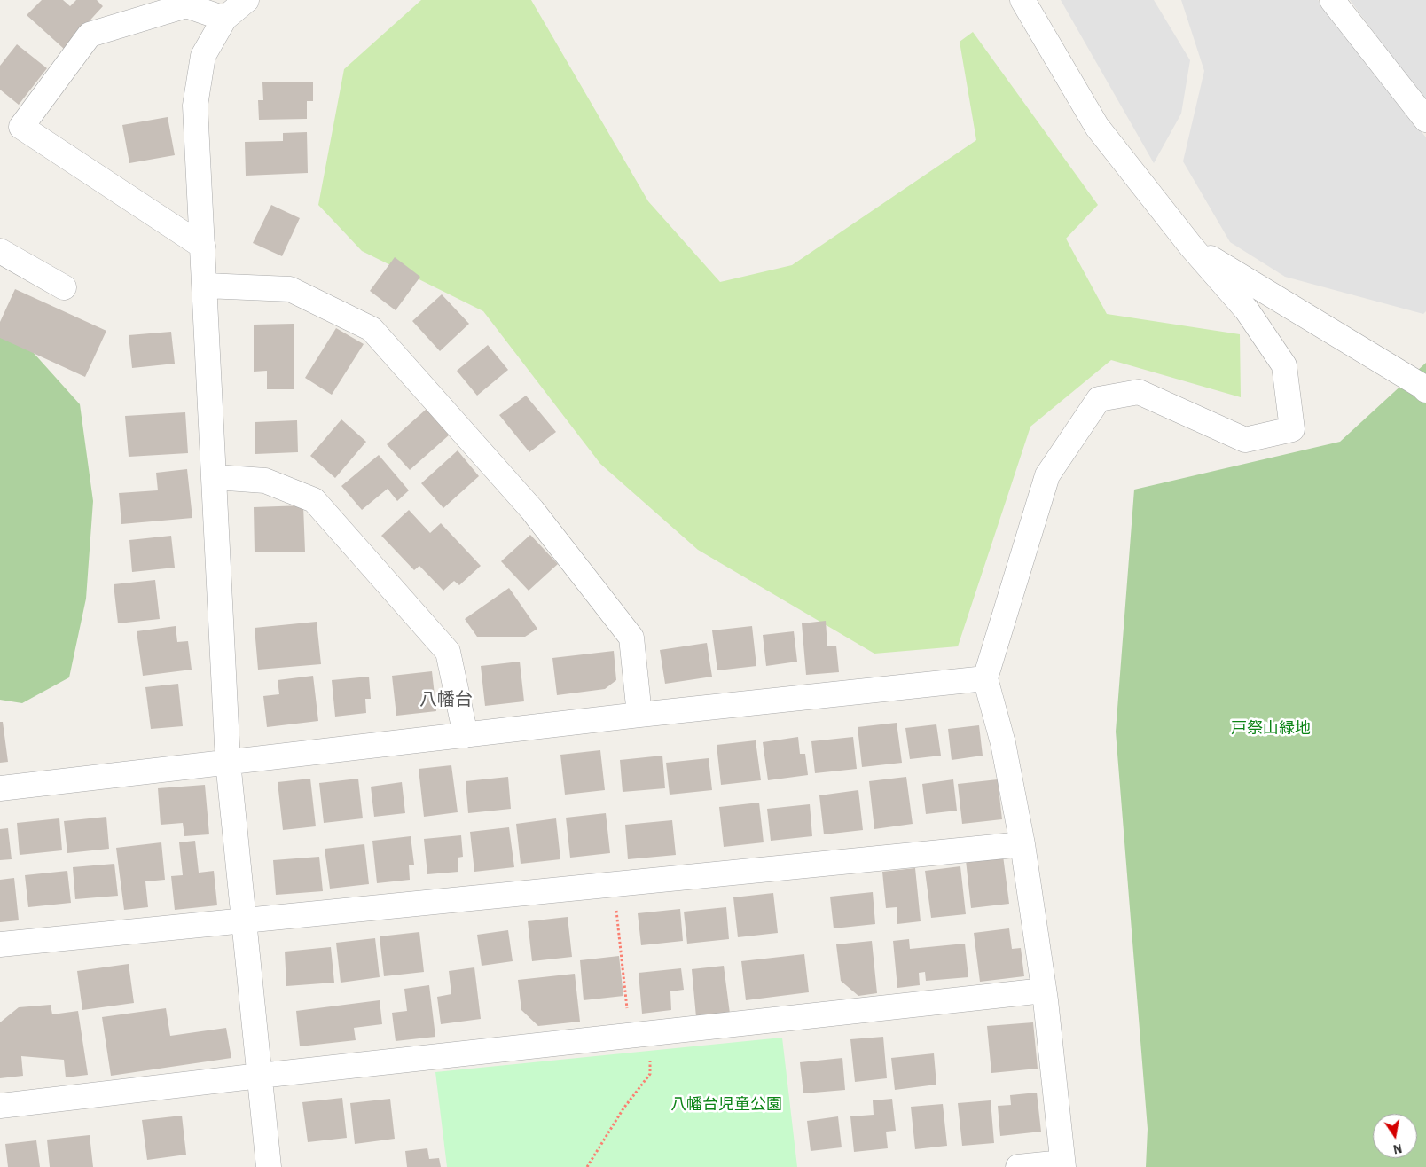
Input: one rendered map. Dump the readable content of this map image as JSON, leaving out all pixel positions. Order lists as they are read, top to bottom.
{
  "districts": ["八幡台"],
  "parks": ["戸祭山緑地", "八幡台児童公園"],
  "north": "bottom"
}
